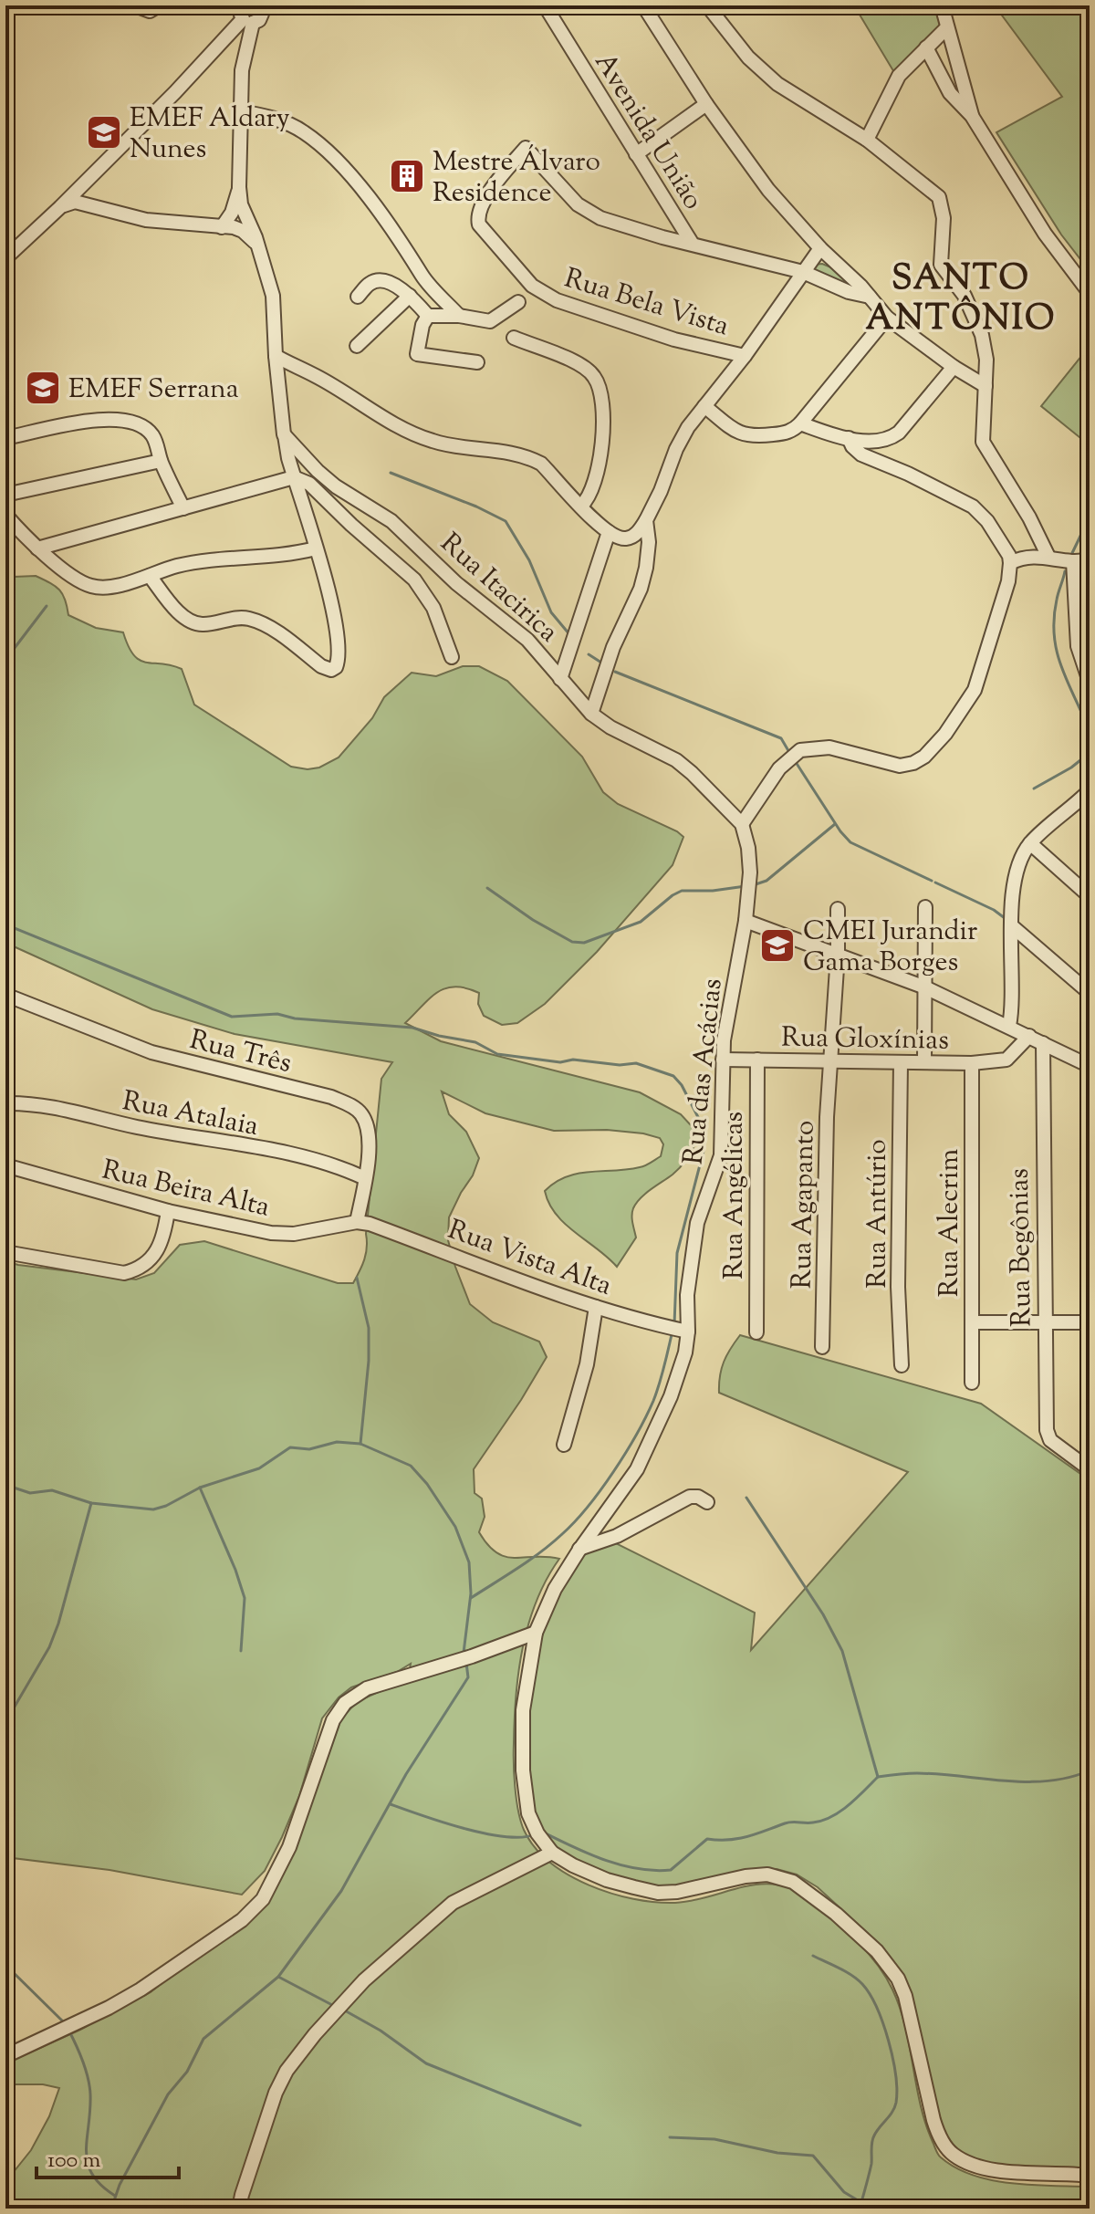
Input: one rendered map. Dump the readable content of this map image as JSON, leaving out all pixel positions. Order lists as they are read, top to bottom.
{
  "streets": {
    "street": [
      "Avenida União",
      "Rua Bela Vista",
      "Rua Itacirica",
      "Rua Gloxínias",
      "Rua Três",
      "Rua das Acácias",
      "Rua Atalaia",
      "Rua Beira Alta",
      "Rua Angélicas",
      "Rua Agapanto",
      "Rua Antúrio",
      "Rua Alecrim",
      "Rua Begônias",
      "Rua Vista Alta"
    ]
  },
  "crossings": [
    ["Avenida União", "Rua Bela Vista"],
    ["Rua Itacirica", "Rua das Acácias"],
    ["Rua Gloxínias", "Rua das Acácias"],
    ["Rua Gloxínias", "Rua Angélicas"],
    ["Rua Gloxínias", "Rua Agapanto"],
    ["Rua Gloxínias", "Rua Antúrio"],
    ["Rua Gloxínias", "Rua Alecrim"],
    ["Rua Três", "Rua Atalaia"],
    ["Rua Três", "Rua Beira Alta"],
    ["Rua Três", "Rua Vista Alta"],
    ["Rua das Acácias", "Rua Vista Alta"],
    ["Rua Beira Alta", "Rua Vista Alta"]
  ],
  "districts": ["SANTO ANTÔNIO"],
  "places": {
    "school or university": ["EMEF Aldary Nunes", "EMEF Serrana", "CMEI Jurandir Gama Borges"],
    "building": ["Mestre Álvaro Residence"]
  },
  "scale_bar": "100 m"
}
